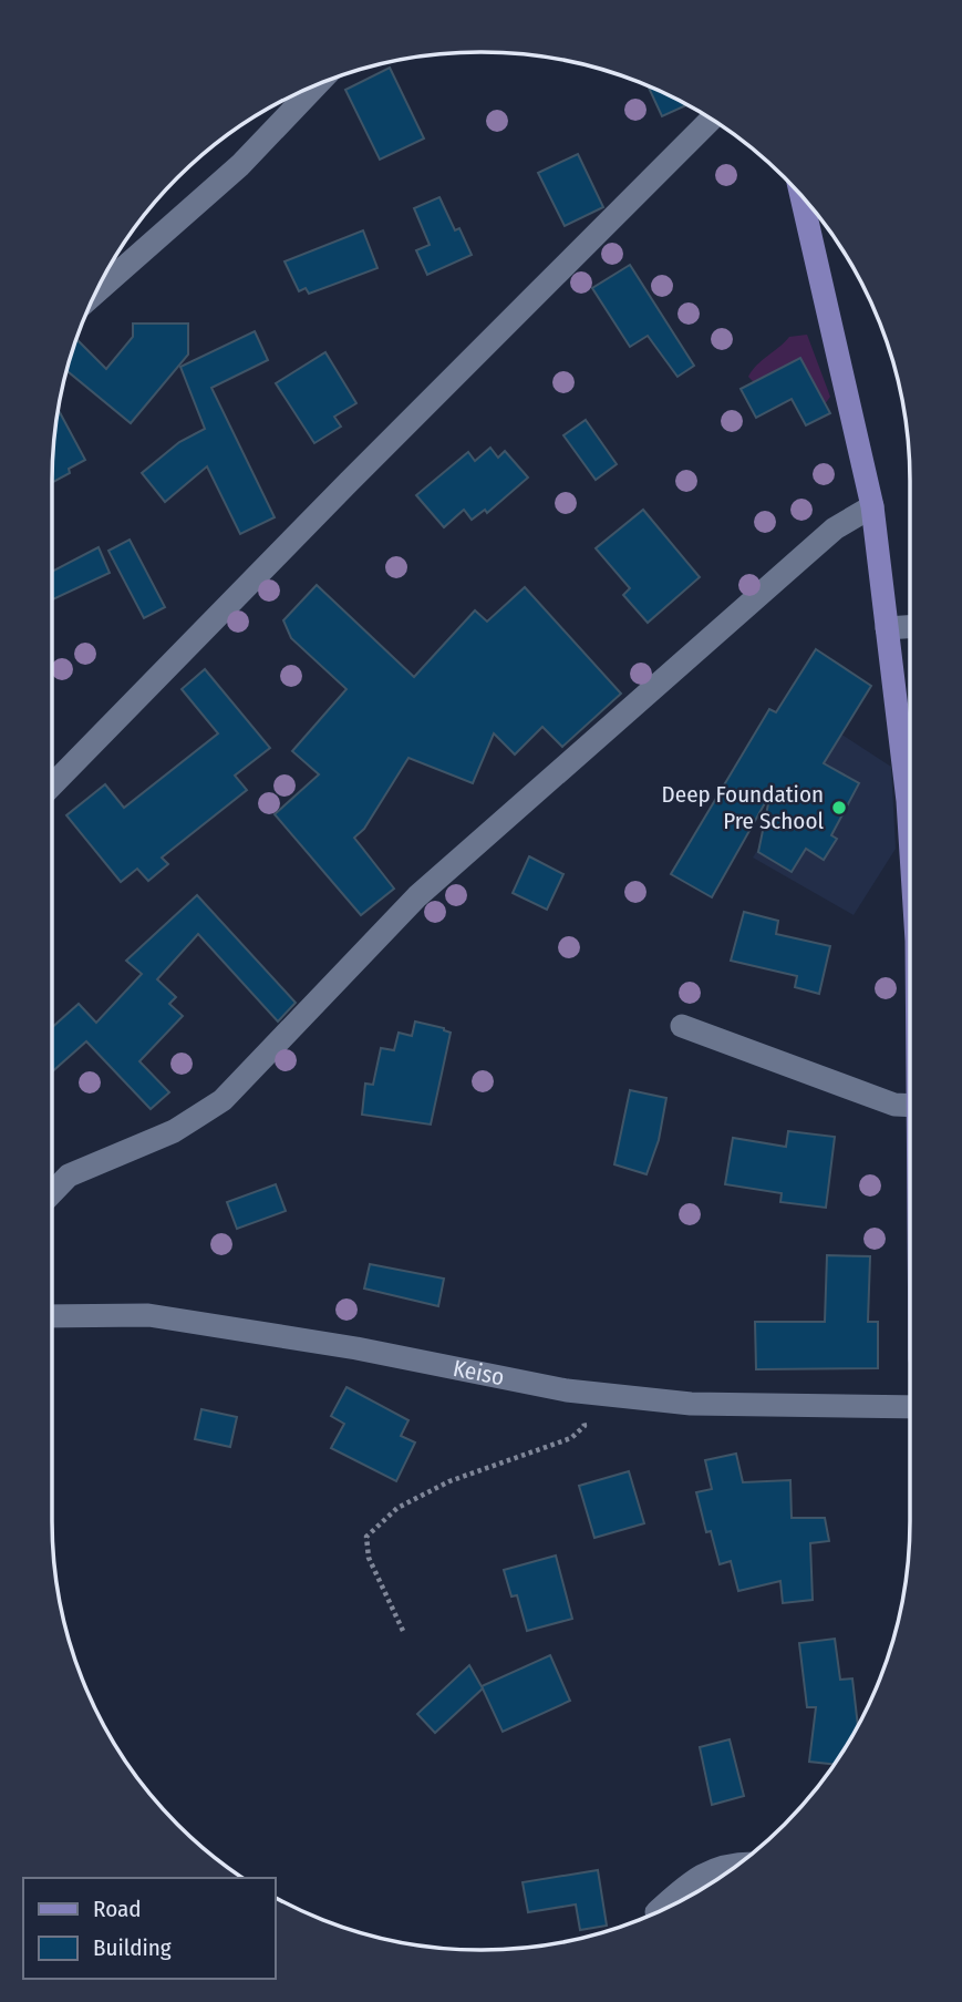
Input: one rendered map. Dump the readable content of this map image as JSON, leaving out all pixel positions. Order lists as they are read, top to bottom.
{
  "streets": {
    "street": ["Keiso"]
  },
  "places": ["Deep Foundation Pre School"],
  "legend": ["Road", "Building"]
}
